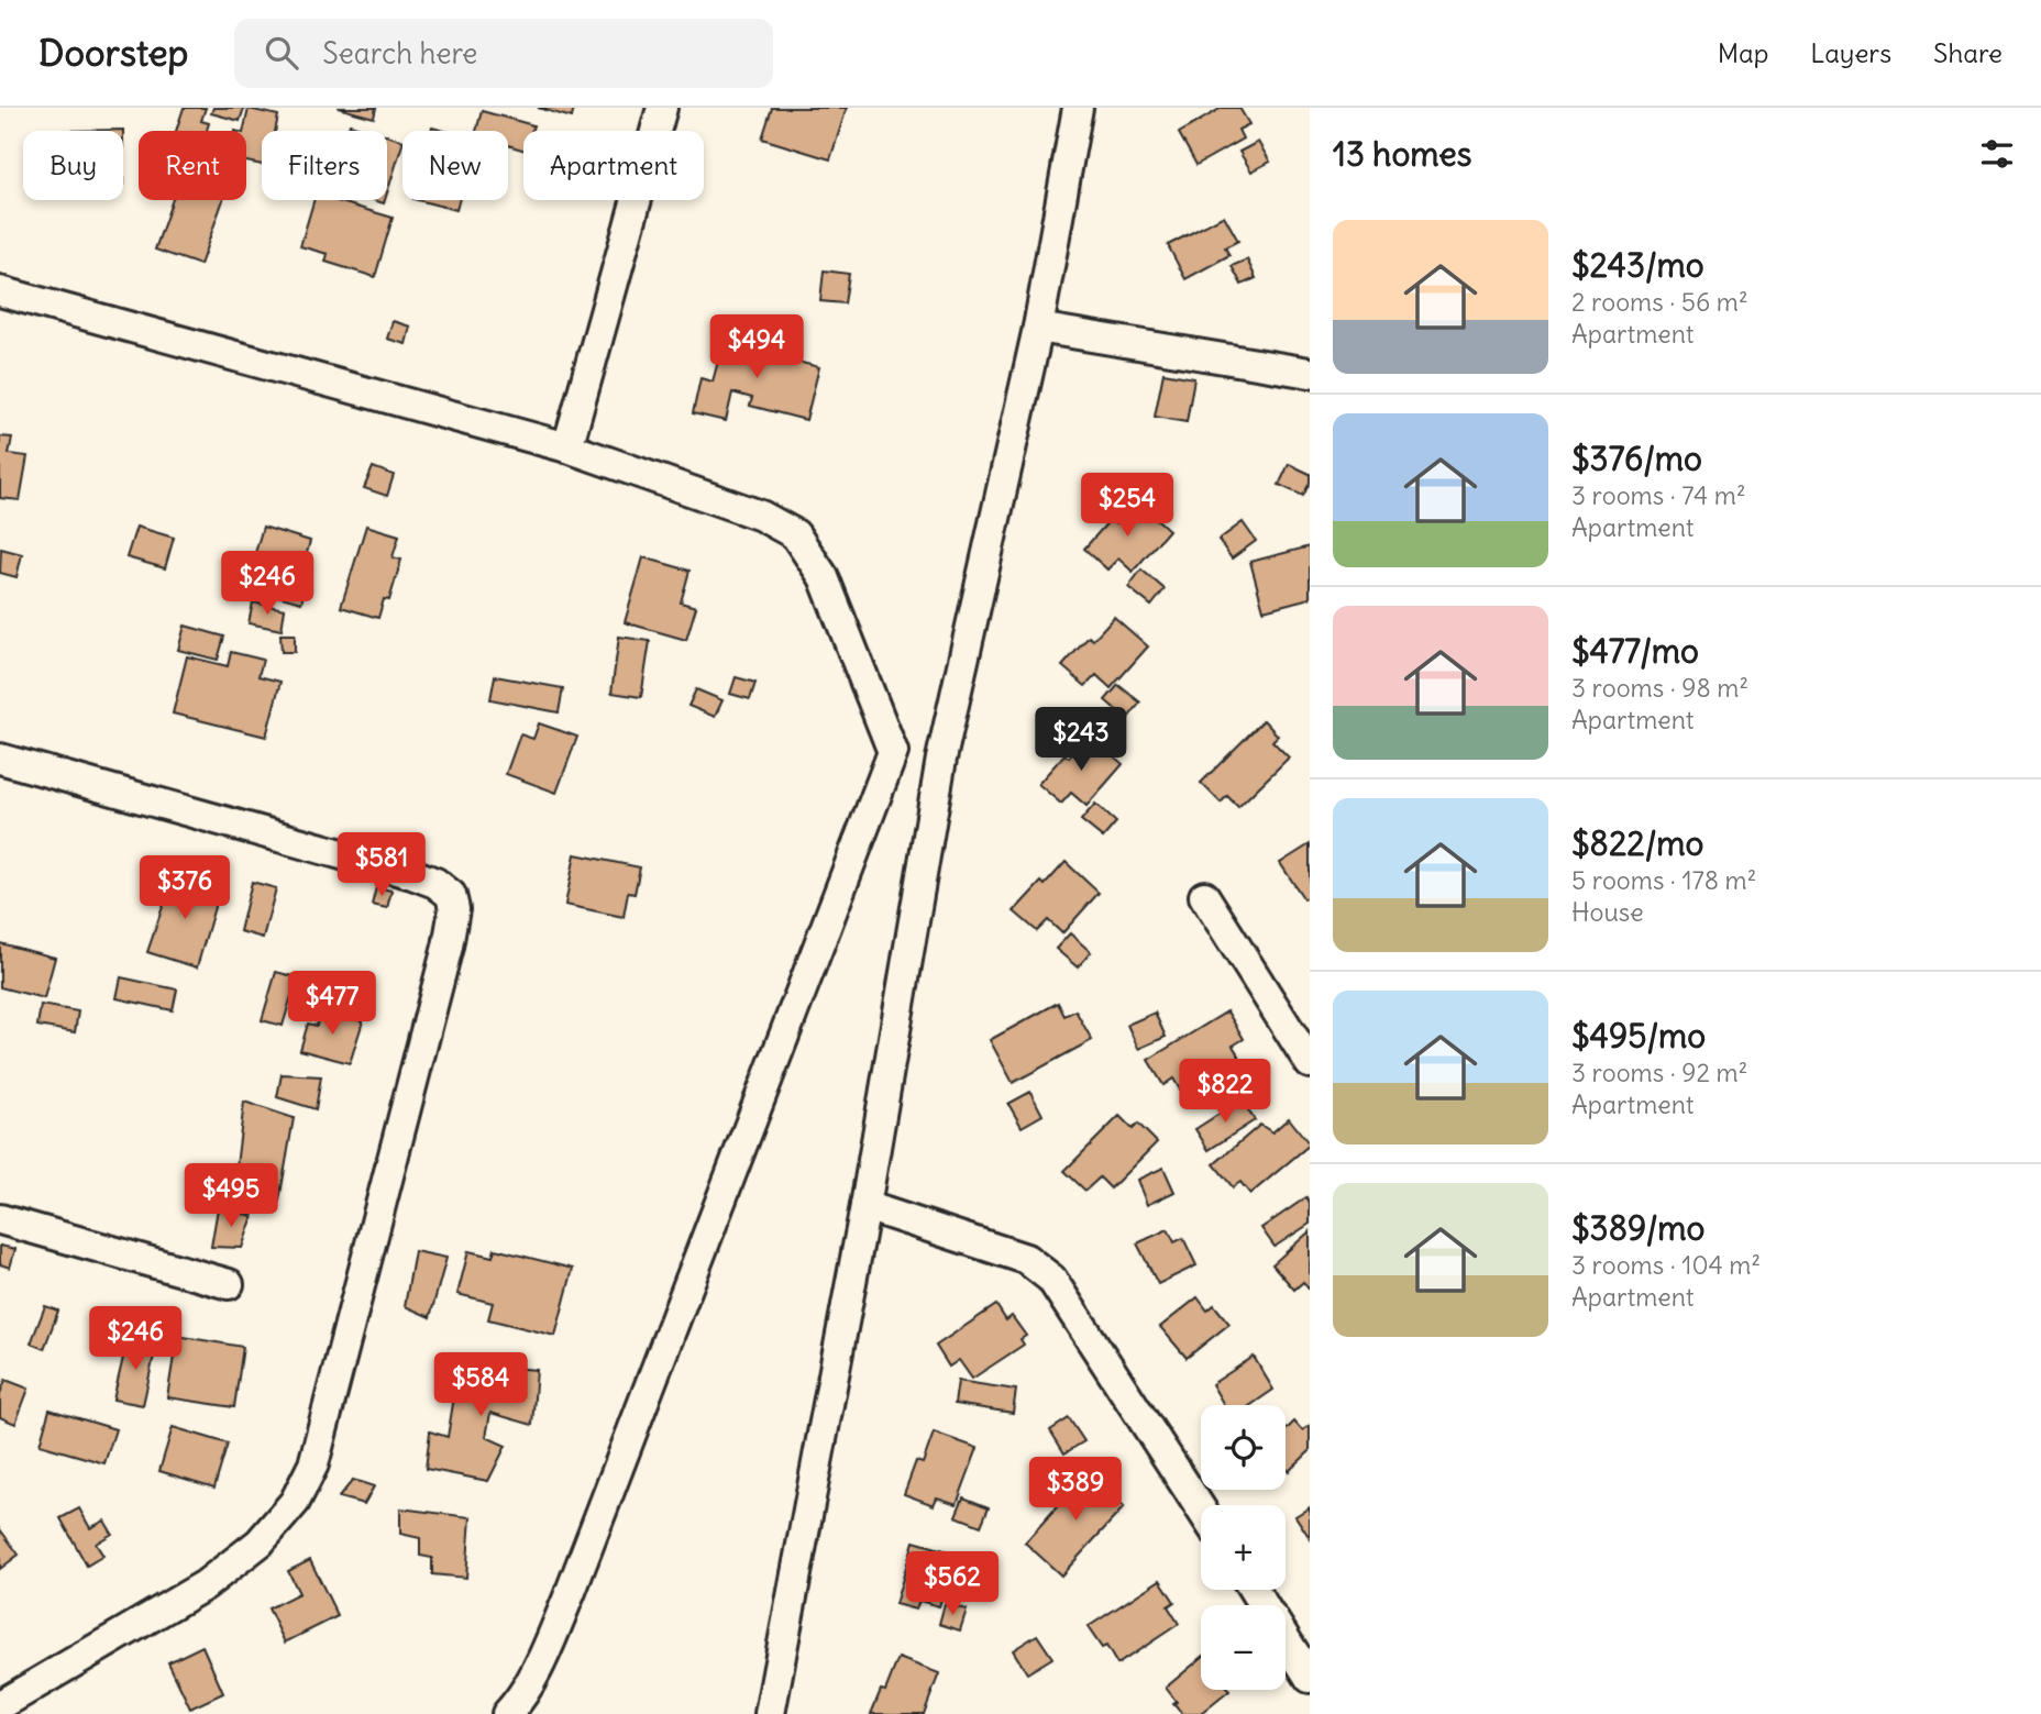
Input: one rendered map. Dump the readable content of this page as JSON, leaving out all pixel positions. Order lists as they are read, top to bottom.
{
  "page": {
    "header": "Doorstep",
    "search": "Search here",
    "nav": ["Map", "Layers", "Share"],
    "heading": "13 homes",
    "chip": [
      "Buy",
      "Rent",
      "Filters",
      "New",
      "Apartment"
    ],
    "list": [
      {
        "name": "$243/mo",
        "note": "2 rooms · 56 m² · Apartment"
      },
      {
        "name": "$376/mo",
        "note": "3 rooms · 74 m² · Apartment"
      },
      {
        "name": "$477/mo",
        "note": "3 rooms · 98 m² · Apartment"
      },
      {
        "name": "$822/mo",
        "note": "5 rooms · 178 m² · House"
      },
      {
        "name": "$495/mo",
        "note": "3 rooms · 92 m² · Apartment"
      },
      {
        "name": "$389/mo",
        "note": "3 rooms · 104 m² · Apartment"
      }
    ],
    "price": [
      "$494",
      "$254",
      "$246",
      "$243",
      "$581",
      "$376",
      "$477",
      "$822",
      "$495",
      "$246",
      "$584",
      "$389",
      "$562"
    ],
    "map_buttons": ["+", "−"]
  }
}
